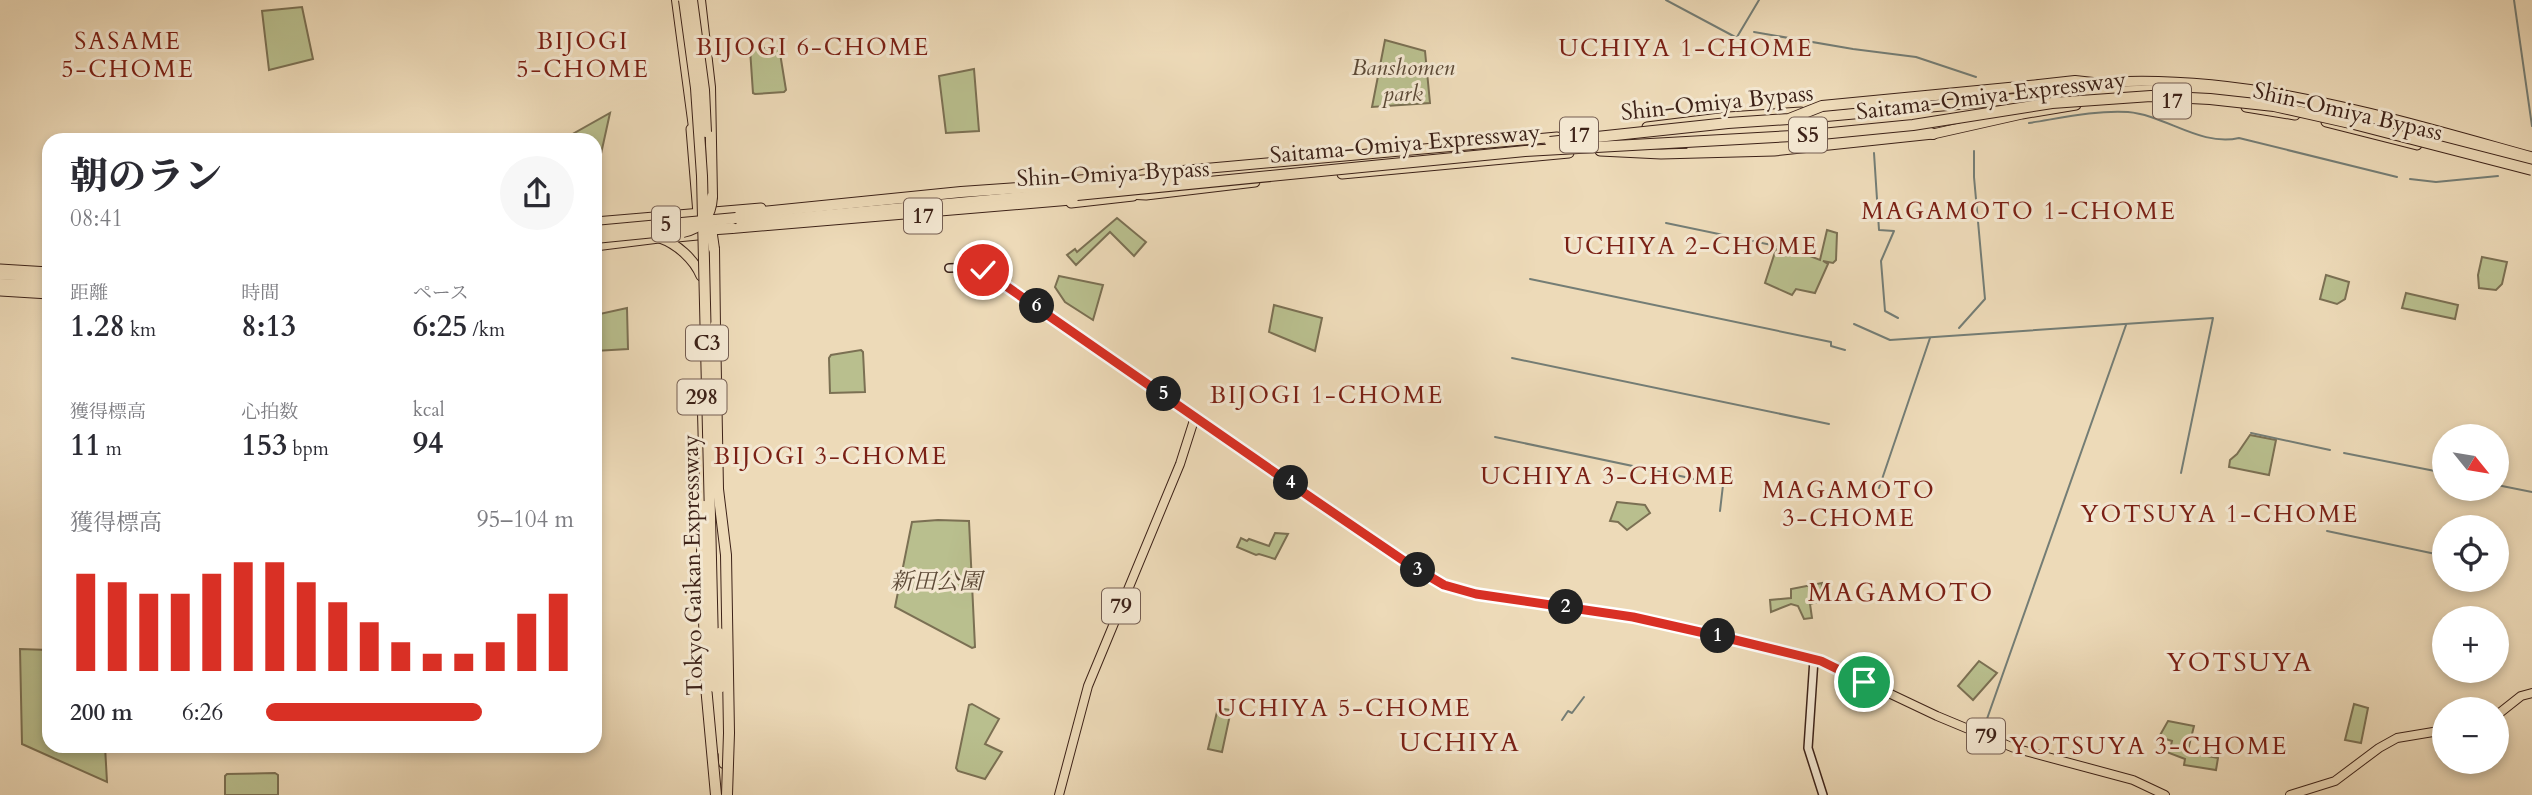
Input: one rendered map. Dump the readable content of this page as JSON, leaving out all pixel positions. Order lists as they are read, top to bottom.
{
  "streets": {
    "highway": [
      "Saitama-Omiya Expressway",
      "17",
      "Shin-Omiya Bypass",
      "S5",
      "5",
      "C3",
      "298",
      "Tokyo Gaikan Expressway"
    ],
    "main road": ["79"]
  },
  "crossings": [
    ["Saitama-Omiya Expressway", "17"],
    ["Saitama-Omiya Expressway", "Shin-Omiya Bypass"],
    ["Saitama-Omiya Expressway", "S5"],
    ["Saitama-Omiya Expressway", "5"],
    ["17", "Shin-Omiya Bypass"],
    ["17", "298"],
    ["Shin-Omiya Bypass", "S5"],
    ["Shin-Omiya Bypass", "5"],
    ["298", "Tokyo Gaikan Expressway"]
  ],
  "districts": [
    "SASAME 5-CHOME",
    "BIJOGI 5-CHOME",
    "BIJOGI 6-CHOME",
    "UCHIYA 1-CHOME",
    "MAGAMOTO 1-CHOME",
    "UCHIYA 2-CHOME",
    "BIJOGI 1-CHOME",
    "BIJOGI 3-CHOME",
    "UCHIYA 3-CHOME",
    "MAGAMOTO 3-CHOME",
    "YOTSUYA 1-CHOME",
    "MAGAMOTO",
    "YOTSUYA",
    "UCHIYA 5-CHOME",
    "UCHIYA",
    "YOTSUYA 3-CHOME"
  ],
  "parks": ["Banshomen park", "新田公園"],
  "north": "bottom right",
  "page": {
    "heading": ["朝のラン", "08:41"],
    "stats": [
      ["距離", "1.28 km"],
      ["時間", "8:13"],
      ["ペース", "6:25 /km"],
      ["獲得標高", "11 m"],
      ["心拍数", "153 bpm"],
      ["kcal", "94"]
    ],
    "pins": [
      "6",
      "5",
      "4",
      "3",
      "2",
      "1"
    ],
    "map_buttons": ["+", "−"],
    "chart": ["獲得標高", "95–104 m"],
    "list": [
      {
        "name": "200 m",
        "note": "6:26"
      }
    ]
  }
}
